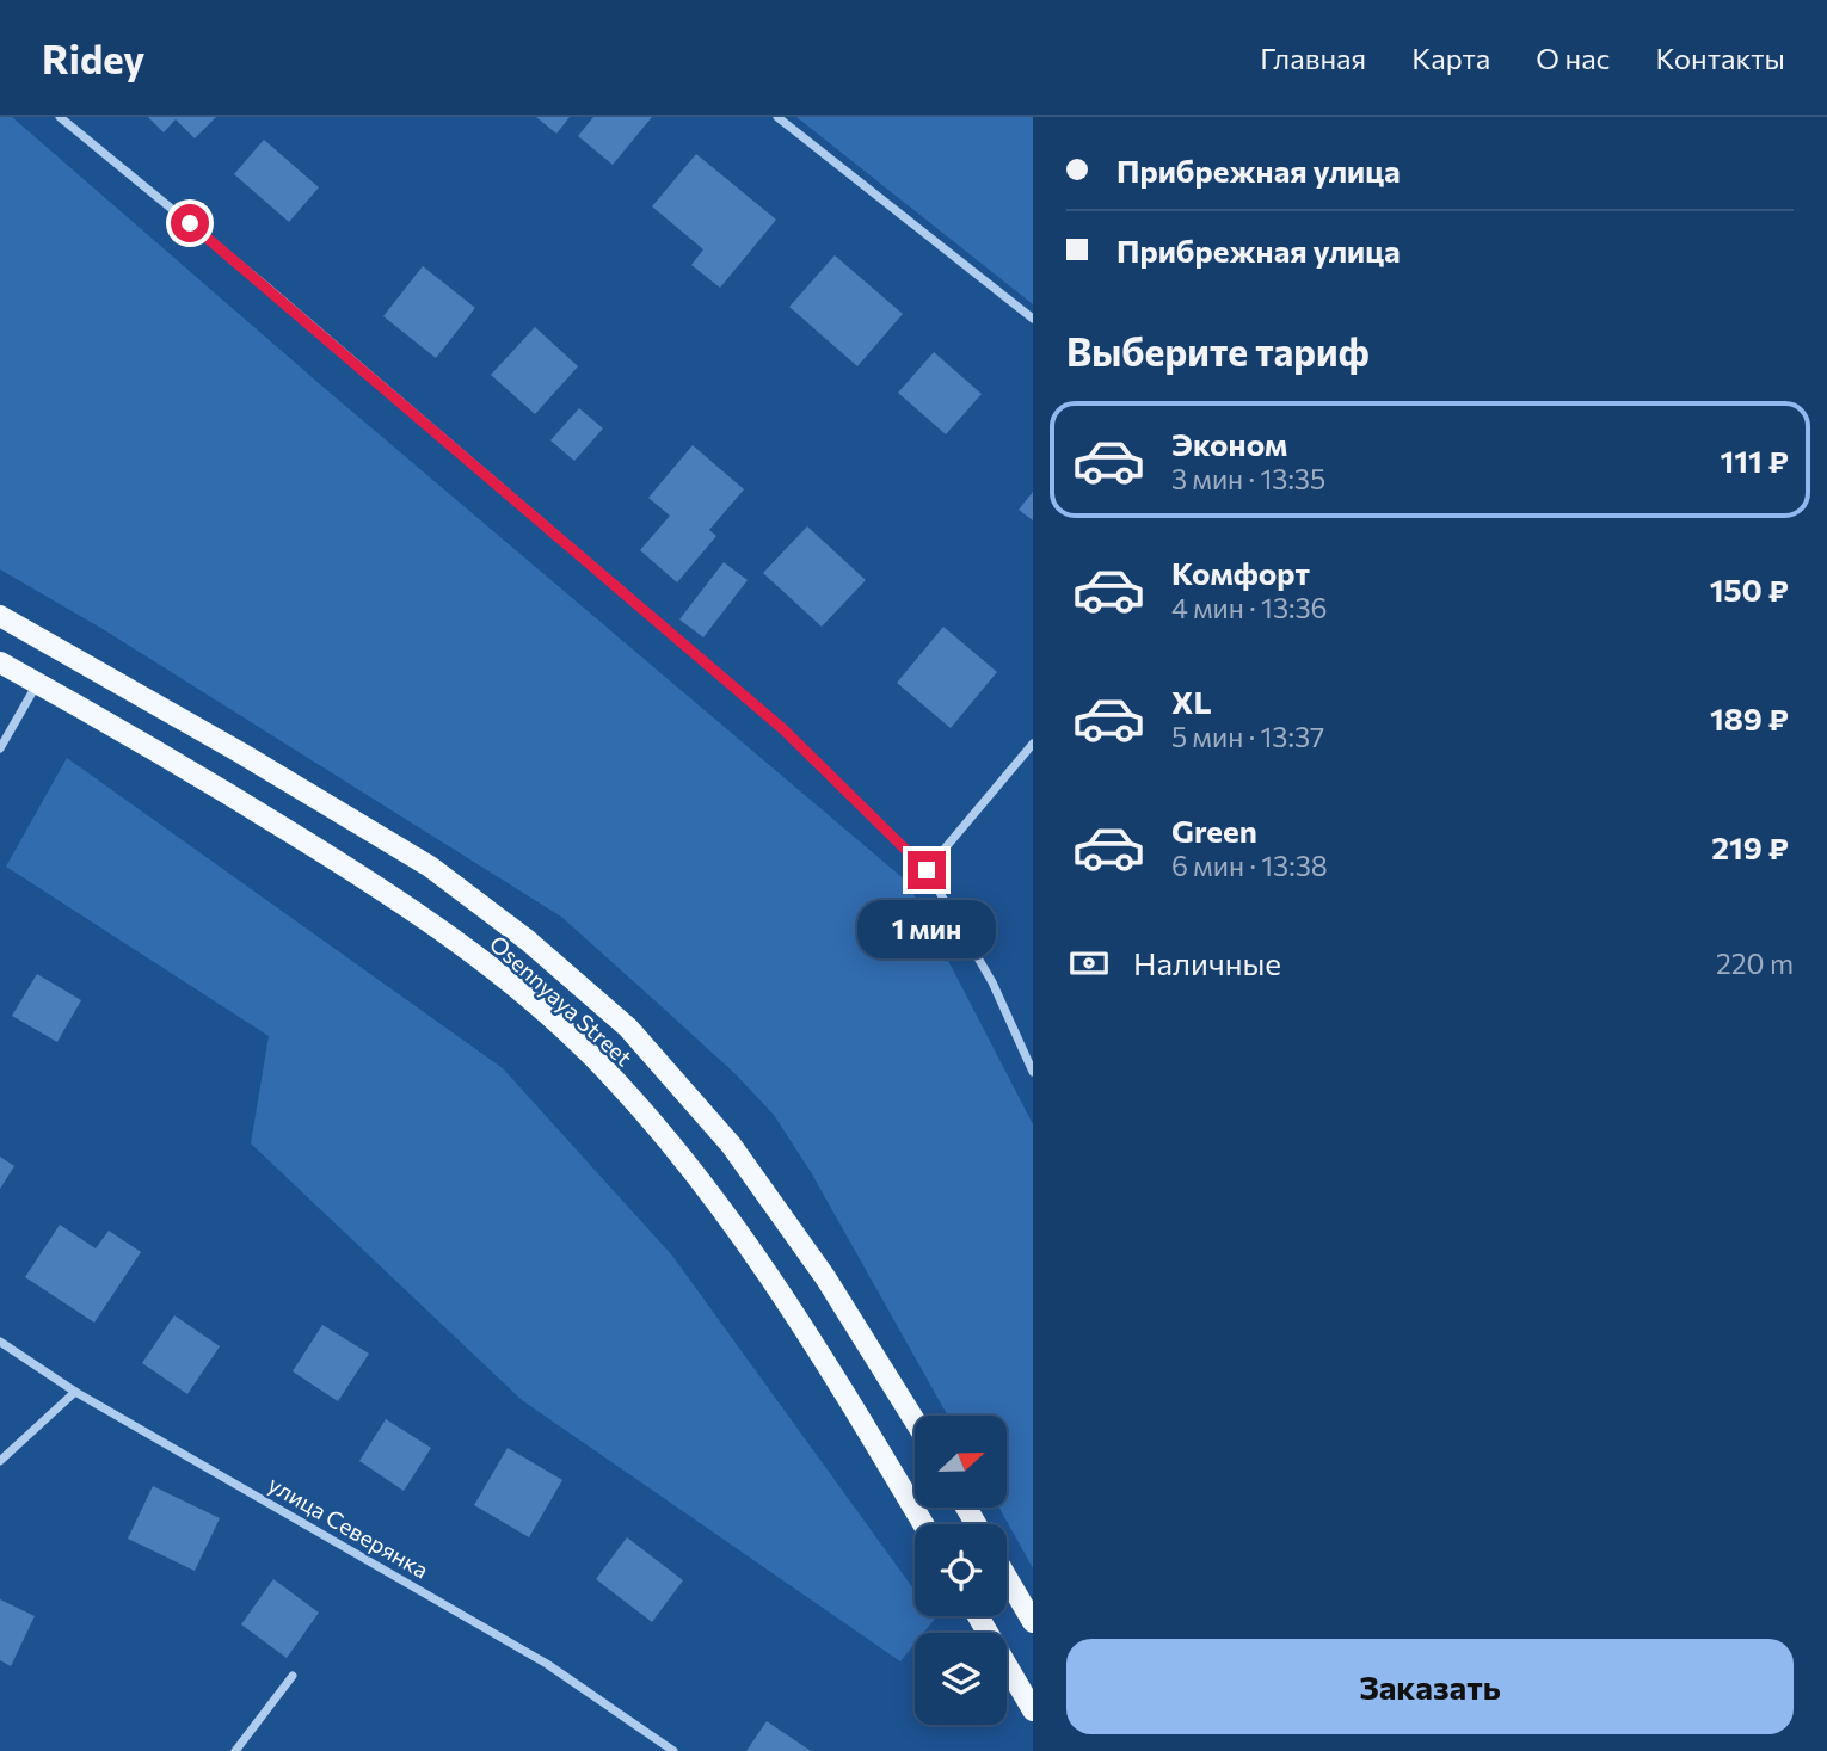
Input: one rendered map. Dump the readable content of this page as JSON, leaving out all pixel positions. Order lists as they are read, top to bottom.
{
  "streets": {
    "main road": ["Osennyaya Street"],
    "street": ["улица Северянка"]
  },
  "north": "right",
  "page": {
    "header": "Ridey",
    "nav": [
      "Главная",
      "Карта",
      "О нас",
      "Контакты"
    ],
    "banner": ["Прибрежная улица", "Прибрежная улица"],
    "heading": "Выберите тариф",
    "list": [
      {
        "name": "Эконом",
        "note": "3 мин · 13:35",
        "value": "111 ₽"
      },
      {
        "name": "Комфорт",
        "note": "4 мин · 13:36",
        "value": "150 ₽"
      },
      {
        "name": "XL",
        "note": "5 мин · 13:37",
        "value": "189 ₽"
      },
      {
        "name": "Green",
        "note": "6 мин · 13:38",
        "value": "219 ₽"
      }
    ],
    "bubble": "1 мин",
    "pay": ["Наличные", "220 m"],
    "buttons": "Заказать"
  }
}
